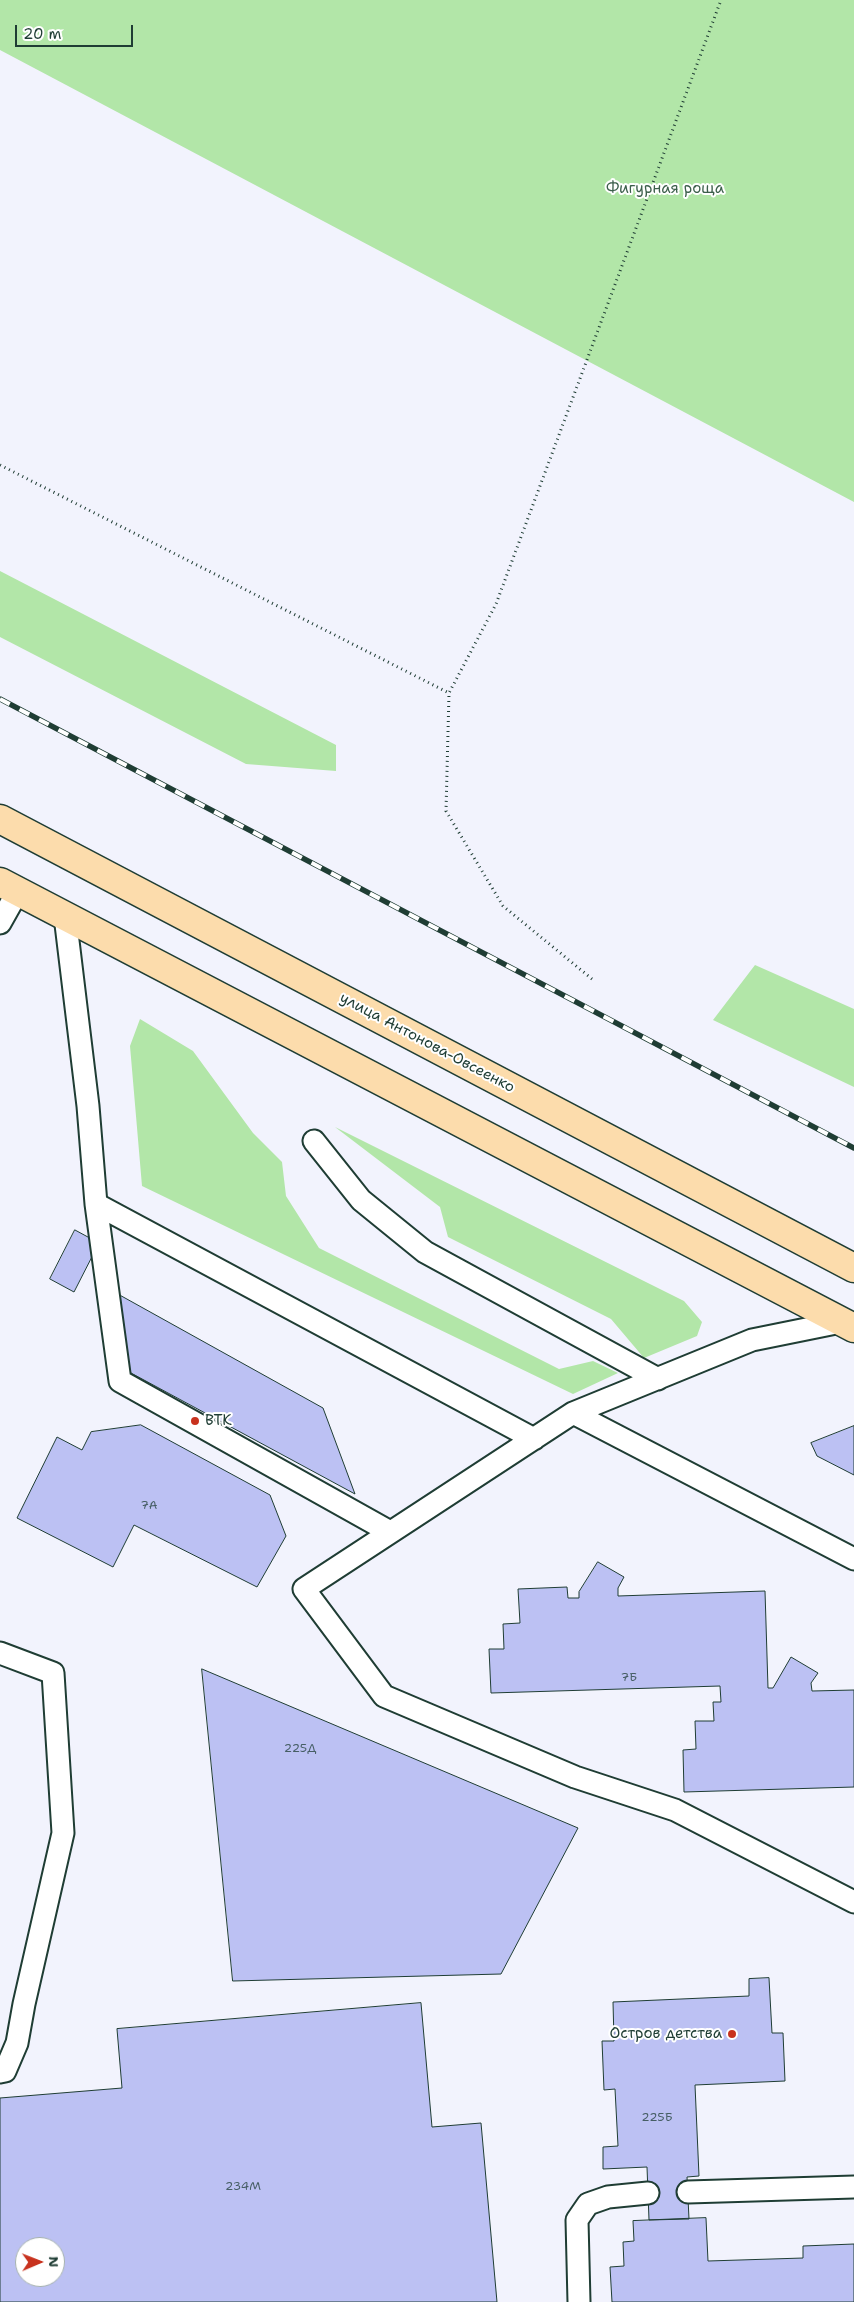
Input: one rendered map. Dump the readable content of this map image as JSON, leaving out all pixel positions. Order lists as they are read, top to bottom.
{
  "streets": {
    "highway": ["улица Антонова-Овсеенко"]
  },
  "parks": ["Фигурная роща"],
  "places": ["ВТК", "Остров детства"],
  "house_numbers": [
    "7А",
    "7Б",
    "225Д",
    "225Б",
    "234М"
  ],
  "scale_bar": "20 m",
  "north": "right"
}
